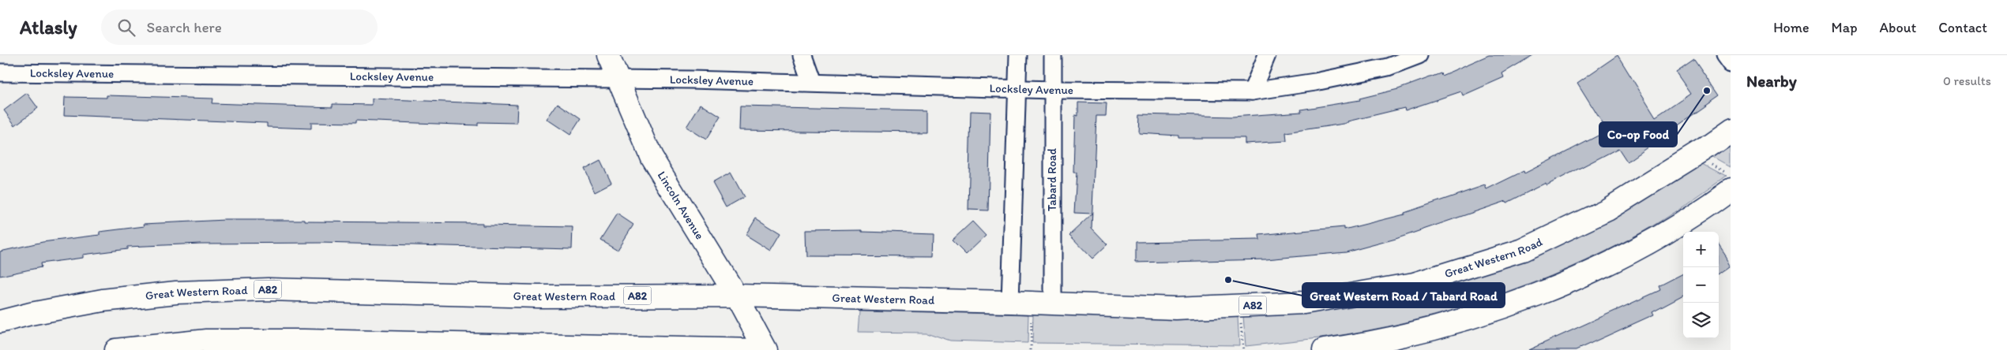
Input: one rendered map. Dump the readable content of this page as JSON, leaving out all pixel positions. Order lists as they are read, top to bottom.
{
  "streets": {
    "main road": ["Lincoln Avenue", "Great Western Road", "A82"],
    "street": ["Locksley Avenue", "Tabard Road"]
  },
  "crossings": [
    ["Locksley Avenue", "Tabard Road"],
    ["Locksley Avenue", "Lincoln Avenue"],
    ["Tabard Road", "Great Western Road"],
    ["Lincoln Avenue", "Great Western Road"]
  ],
  "places": ["Co-op Food", "Great Western Road / Tabard Road"],
  "page": {
    "header": "Atlasly",
    "search": "Search here",
    "nav": [
      "Home",
      "Map",
      "About",
      "Contact"
    ],
    "heading": ["Nearby", "0 results"],
    "map_buttons": ["+", "−"]
  }
}
